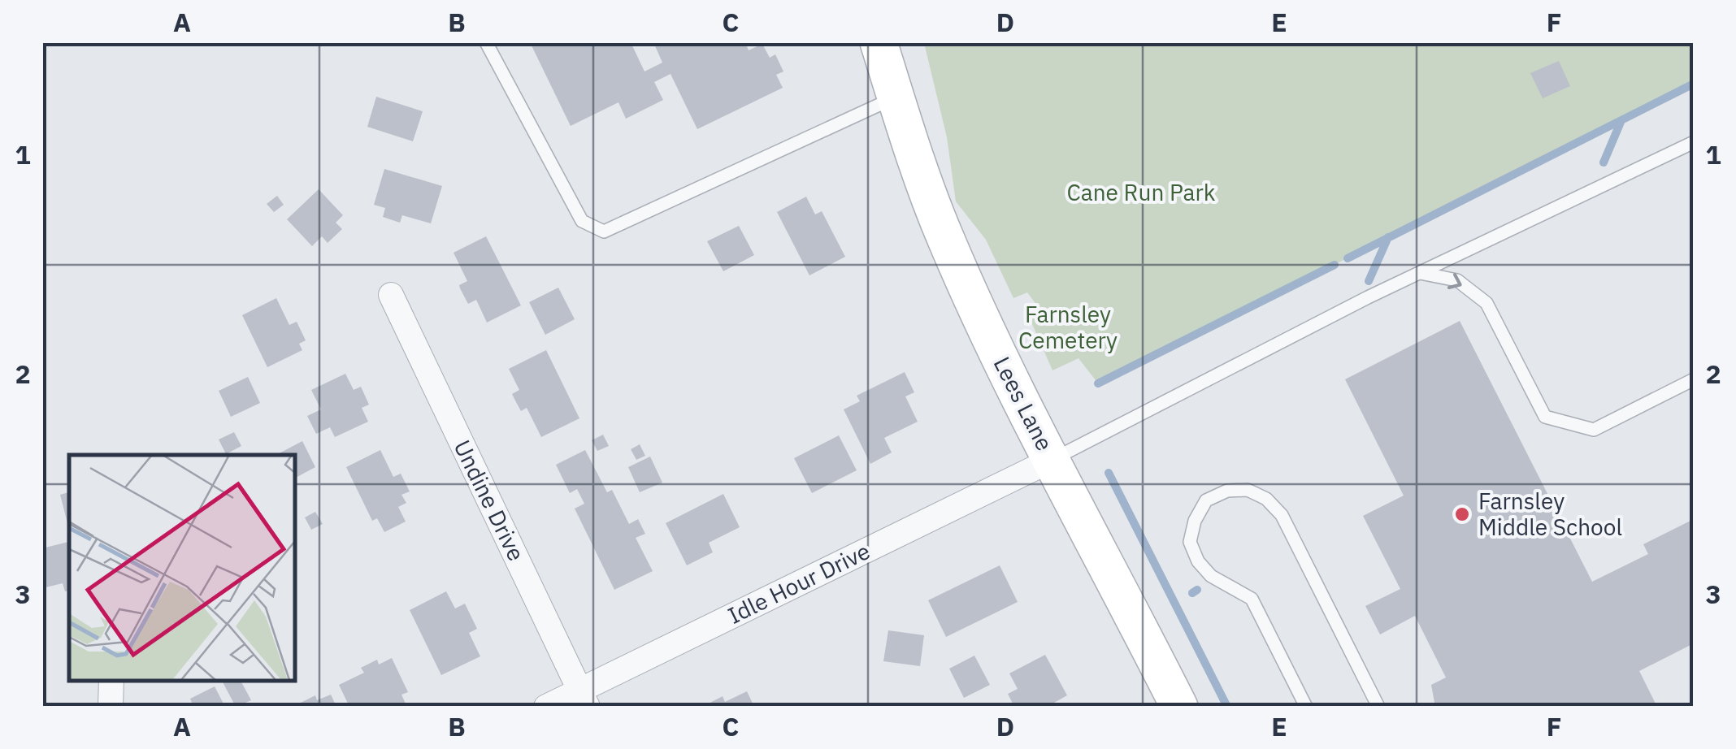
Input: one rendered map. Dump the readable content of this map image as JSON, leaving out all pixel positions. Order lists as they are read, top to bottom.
{
  "streets": {
    "street": ["Lees Lane", "Undine Drive", "Idle Hour Drive"]
  },
  "crossings": [
    ["Lees Lane", "Idle Hour Drive"],
    ["Undine Drive", "Idle Hour Drive"]
  ],
  "parks": ["Cane Run Park", "Farnsley Cemetery"],
  "places": ["Farnsley Middle School"],
  "grid": {
    "columns": [
      "A",
      "B",
      "C",
      "D",
      "E",
      "F"
    ],
    "rows": ["1", "2", "3"]
  }
}
